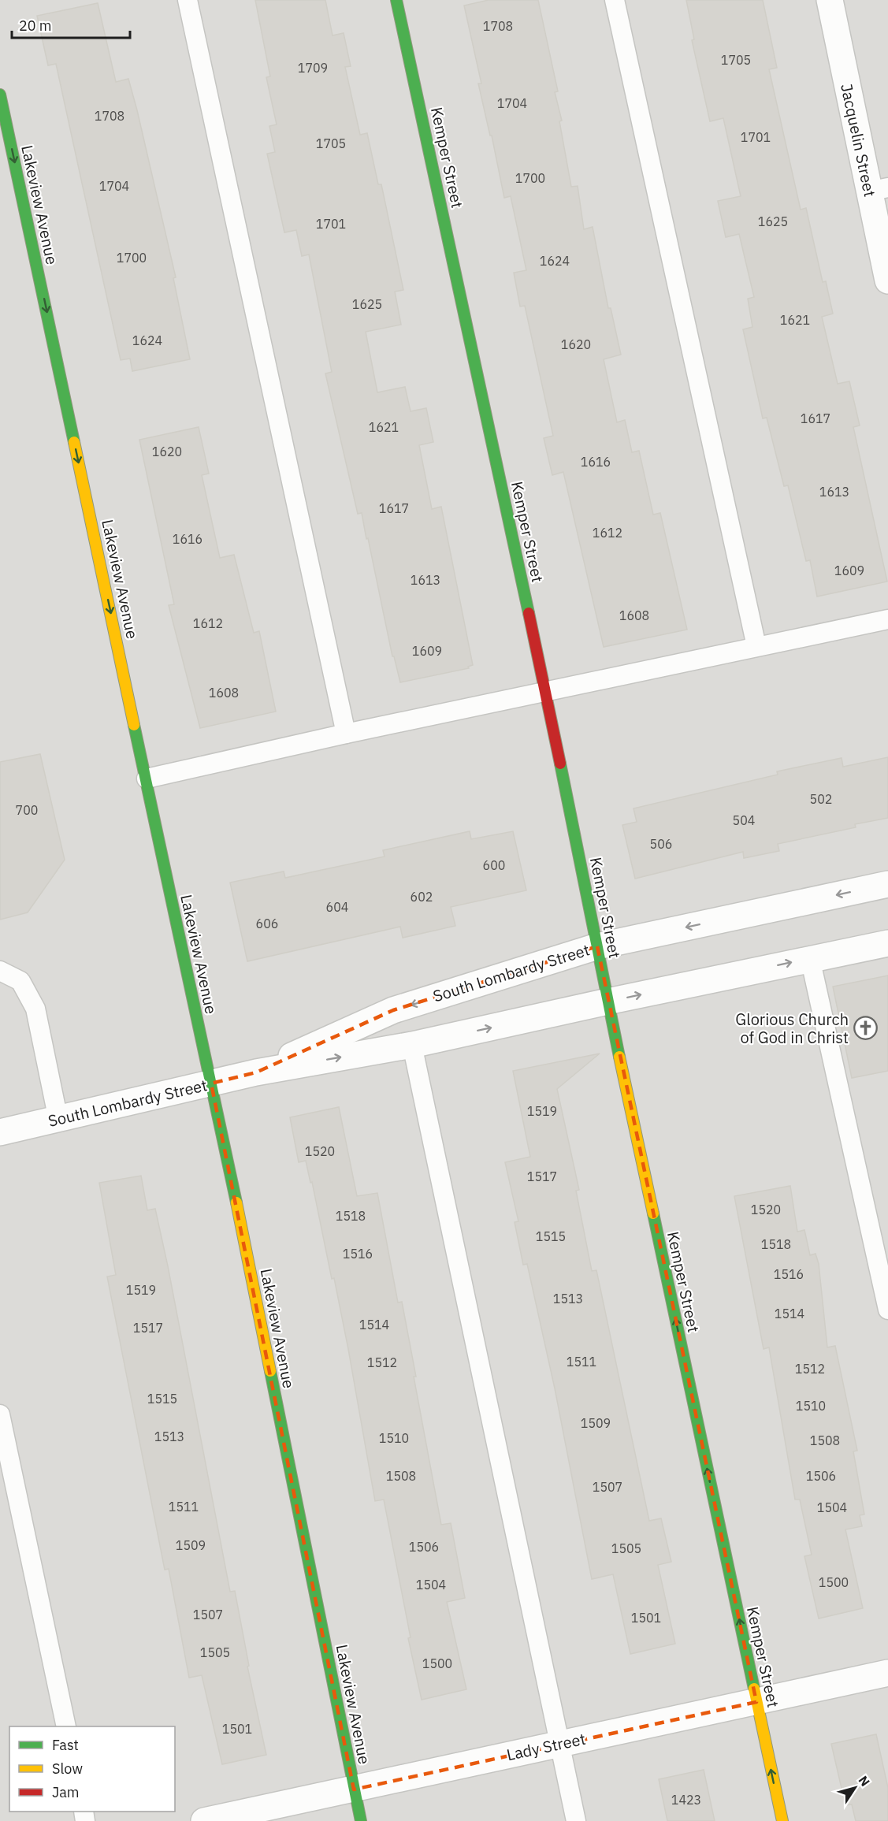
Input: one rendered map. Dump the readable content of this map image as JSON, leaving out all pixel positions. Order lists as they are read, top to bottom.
{
  "streets": {
    "street": [
      "Jacquelin Street",
      "Kemper Street",
      "Lakeview Avenue",
      "South Lombardy Street",
      "Lady Street"
    ]
  },
  "crossings": [
    ["Kemper Street", "South Lombardy Street"],
    ["Kemper Street", "Lady Street"],
    ["Lakeview Avenue", "South Lombardy Street"],
    ["Lakeview Avenue", "Lady Street"]
  ],
  "one_way": ["Kemper Street", "Lakeview Avenue"],
  "places": {
    "church": ["Glorious Church of God in Christ"]
  },
  "house_numbers": [
    "1708",
    "1705",
    "1709",
    "1704",
    "1708",
    "1701",
    "1705",
    "1700",
    "1704",
    "1625",
    "1701",
    "1700",
    "1624",
    "1625",
    "1621",
    "1624",
    "1620",
    "1617",
    "1621",
    "1620",
    "1616",
    "1613",
    "1617",
    "1612",
    "1616",
    "1609",
    "1613",
    "1608",
    "1612",
    "1609",
    "1608",
    "502",
    "700",
    "504",
    "506",
    "600",
    "602",
    "604",
    "606",
    "1519",
    "1520",
    "1517",
    "1520",
    "1518",
    "1515",
    "1518",
    "1516",
    "1516",
    "1519",
    "1513",
    "1514",
    "1514",
    "1517",
    "1511",
    "1512",
    "1512",
    "1515",
    "1510",
    "1509",
    "1513",
    "1510",
    "1508",
    "1508",
    "1506",
    "1507",
    "1511",
    "1504",
    "1509",
    "1506",
    "1505",
    "1500",
    "1504",
    "1507",
    "1501",
    "1505",
    "1500",
    "1501",
    "1423"
  ],
  "legend": ["Fast", "Slow", "Jam"],
  "scale_bar": "20 m",
  "north": "top right"
}
